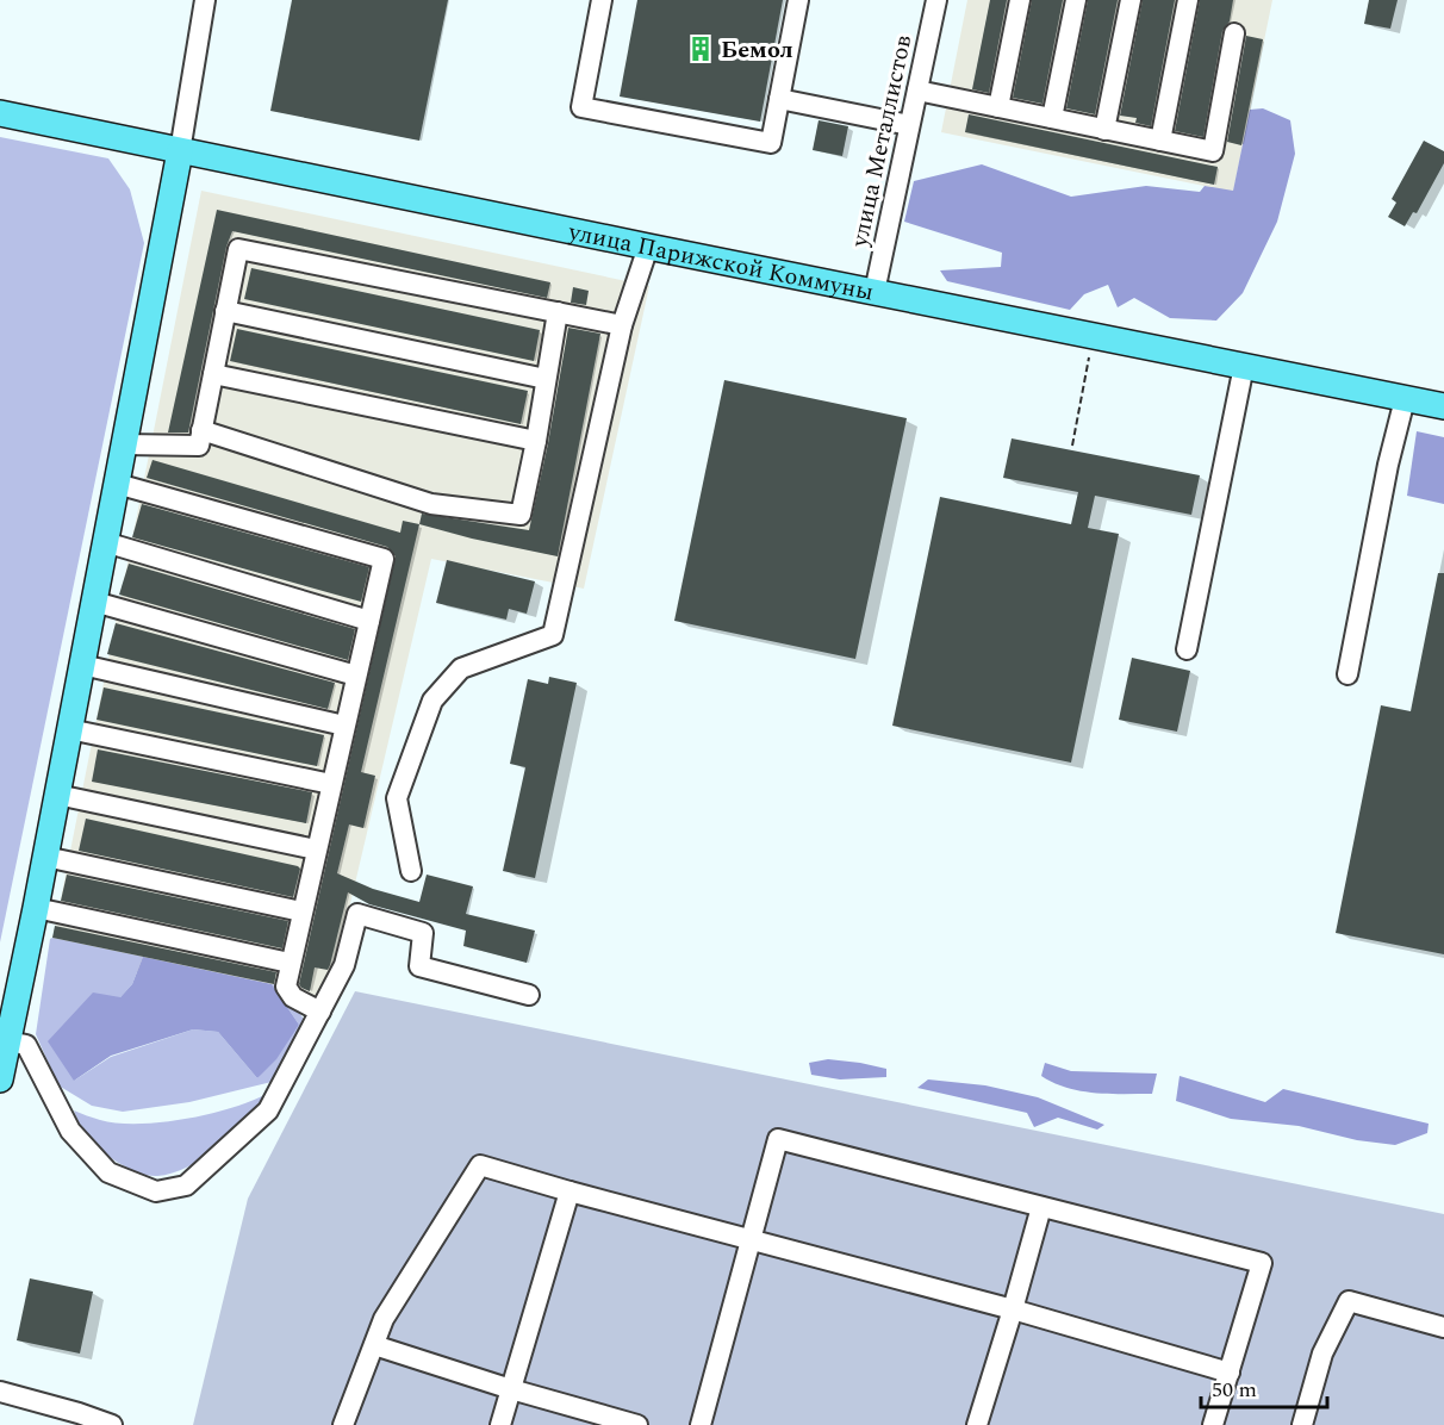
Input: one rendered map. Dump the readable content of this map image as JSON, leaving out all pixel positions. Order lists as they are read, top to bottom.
{
  "streets": {
    "main road": ["улица Парижской Коммуны"],
    "street": ["улица Металлистов"]
  },
  "crossings": [
    ["улица Металлистов", "улица Парижской Коммуны"]
  ],
  "places": {
    "building": ["Бемол"]
  },
  "scale_bar": "50 m"
}
